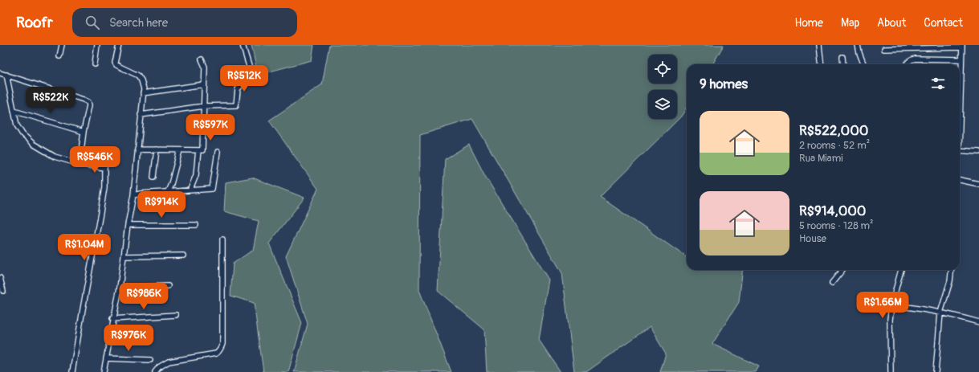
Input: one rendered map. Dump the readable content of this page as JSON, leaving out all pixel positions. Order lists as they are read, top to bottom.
{
  "page": {
    "header": "Roofr",
    "search": "Search here",
    "nav": [
      "Home",
      "Map",
      "About",
      "Contact"
    ],
    "heading": "9 homes",
    "price": [
      "R$512K",
      "R$522K",
      "R$597K",
      "R$546K",
      "R$914K",
      "R$1.04M",
      "R$986K",
      "R$1.66M",
      "R$976K"
    ],
    "list": [
      {
        "name": "R$522,000",
        "note": "2 rooms · 52 m² · Rua Miami"
      },
      {
        "name": "R$914,000",
        "note": "5 rooms · 128 m² · House"
      }
    ]
  }
}
